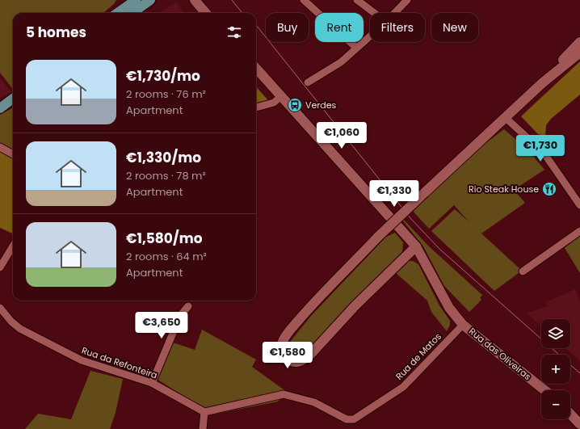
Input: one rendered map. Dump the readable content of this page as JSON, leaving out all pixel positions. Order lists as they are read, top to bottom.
{
  "streets": {
    "main road": ["Rua das Oliveiras"],
    "street": ["Rua de Matos", "Rua da Refonteira"]
  },
  "crossings": [
    ["Rua das Oliveiras", "Rua de Matos"],
    ["Rua de Matos", "Rua da Refonteira"]
  ],
  "places": {
    "bus stop": ["Verdes"],
    "restaurant": ["Rio Steak House"]
  },
  "page": {
    "chip": [
      "Buy",
      "Rent",
      "Filters",
      "New"
    ],
    "heading": "5 homes",
    "list": [
      {
        "name": "€1,730/mo",
        "note": "2 rooms · 76 m² · Apartment"
      },
      {
        "name": "€1,330/mo",
        "note": "2 rooms · 78 m² · Apartment"
      },
      {
        "name": "€1,580/mo",
        "note": "2 rooms · 64 m² · Apartment"
      }
    ],
    "price": [
      "€1,060",
      "€1,730",
      "€1,330",
      "€3,650",
      "€1,580"
    ],
    "map_buttons": ["+", "−"]
  }
}
